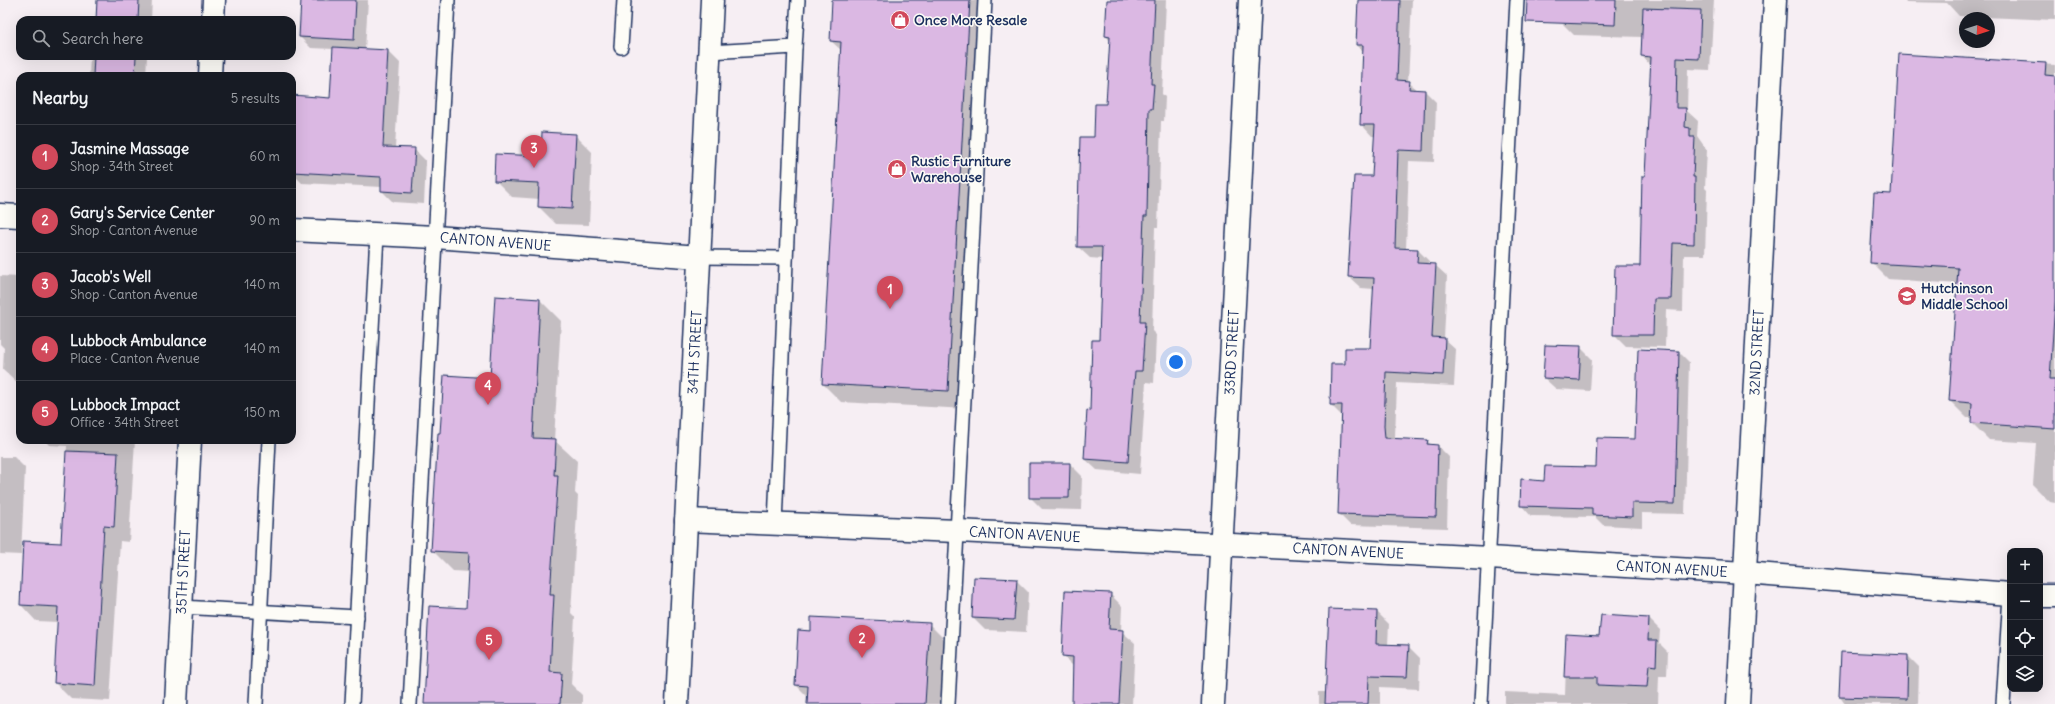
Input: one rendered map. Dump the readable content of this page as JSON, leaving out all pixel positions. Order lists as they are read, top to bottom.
{
  "streets": {
    "street": [
      "CANTON AVENUE",
      "34TH STREET",
      "33RD STREET",
      "32ND STREET",
      "35TH STREET"
    ]
  },
  "crossings": [
    ["CANTON AVENUE", "34TH STREET"],
    ["CANTON AVENUE", "33RD STREET"],
    ["CANTON AVENUE", "32ND STREET"]
  ],
  "places": {
    "shop": ["Once More Resale", "Rustic Furniture Warehouse"],
    "school or university": ["Hutchinson Middle School"]
  },
  "north": "right",
  "page": {
    "search": "Search here",
    "heading": ["Nearby", "5 results"],
    "list": [
      {
        "mark": "1",
        "name": "Jasmine Massage",
        "note": "Shop · 34th Street",
        "value": "60 m"
      },
      {
        "mark": "2",
        "name": "Gary's Service Center",
        "note": "Shop · Canton Avenue",
        "value": "90 m"
      },
      {
        "mark": "3",
        "name": "Jacob's Well",
        "note": "Shop · Canton Avenue",
        "value": "140 m"
      },
      {
        "mark": "4",
        "name": "Lubbock Ambulance",
        "note": "Place · Canton Avenue",
        "value": "140 m"
      },
      {
        "mark": "5",
        "name": "Lubbock Impact",
        "note": "Office · 34th Street",
        "value": "150 m"
      }
    ],
    "pins": [
      "3",
      "1",
      "4",
      "2",
      "5"
    ],
    "map_buttons": ["+", "−"]
  }
}
